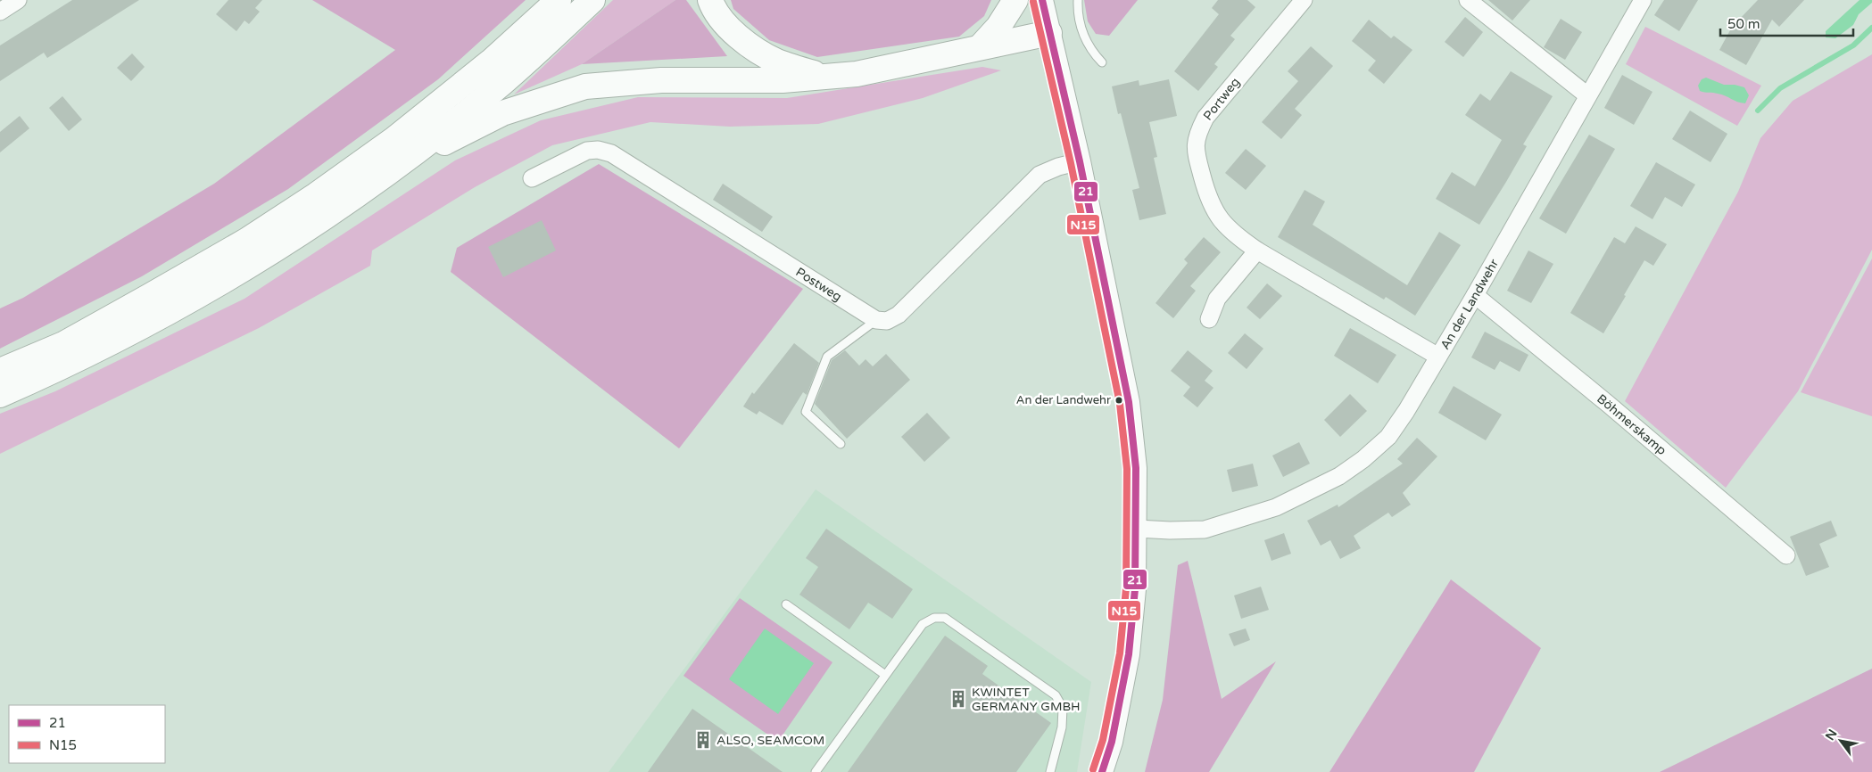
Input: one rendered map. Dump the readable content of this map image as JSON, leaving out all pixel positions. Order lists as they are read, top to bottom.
{
  "streets": {
    "street": [
      "Portweg",
      "Postweg",
      "An der Landwehr",
      "Böhmerskamp"
    ]
  },
  "crossings": [
    ["Portweg", "An der Landwehr"],
    ["An der Landwehr", "Böhmerskamp"]
  ],
  "places": {
    "other": ["An der Landwehr"],
    "building": ["KWINTET GERMANY GMBH", "ALSO, SEAMCOM"]
  },
  "lines": ["transit line 21", "transit line N15"],
  "legend": ["21", "N15"],
  "scale_bar": "50 m",
  "north": "top left"
}
